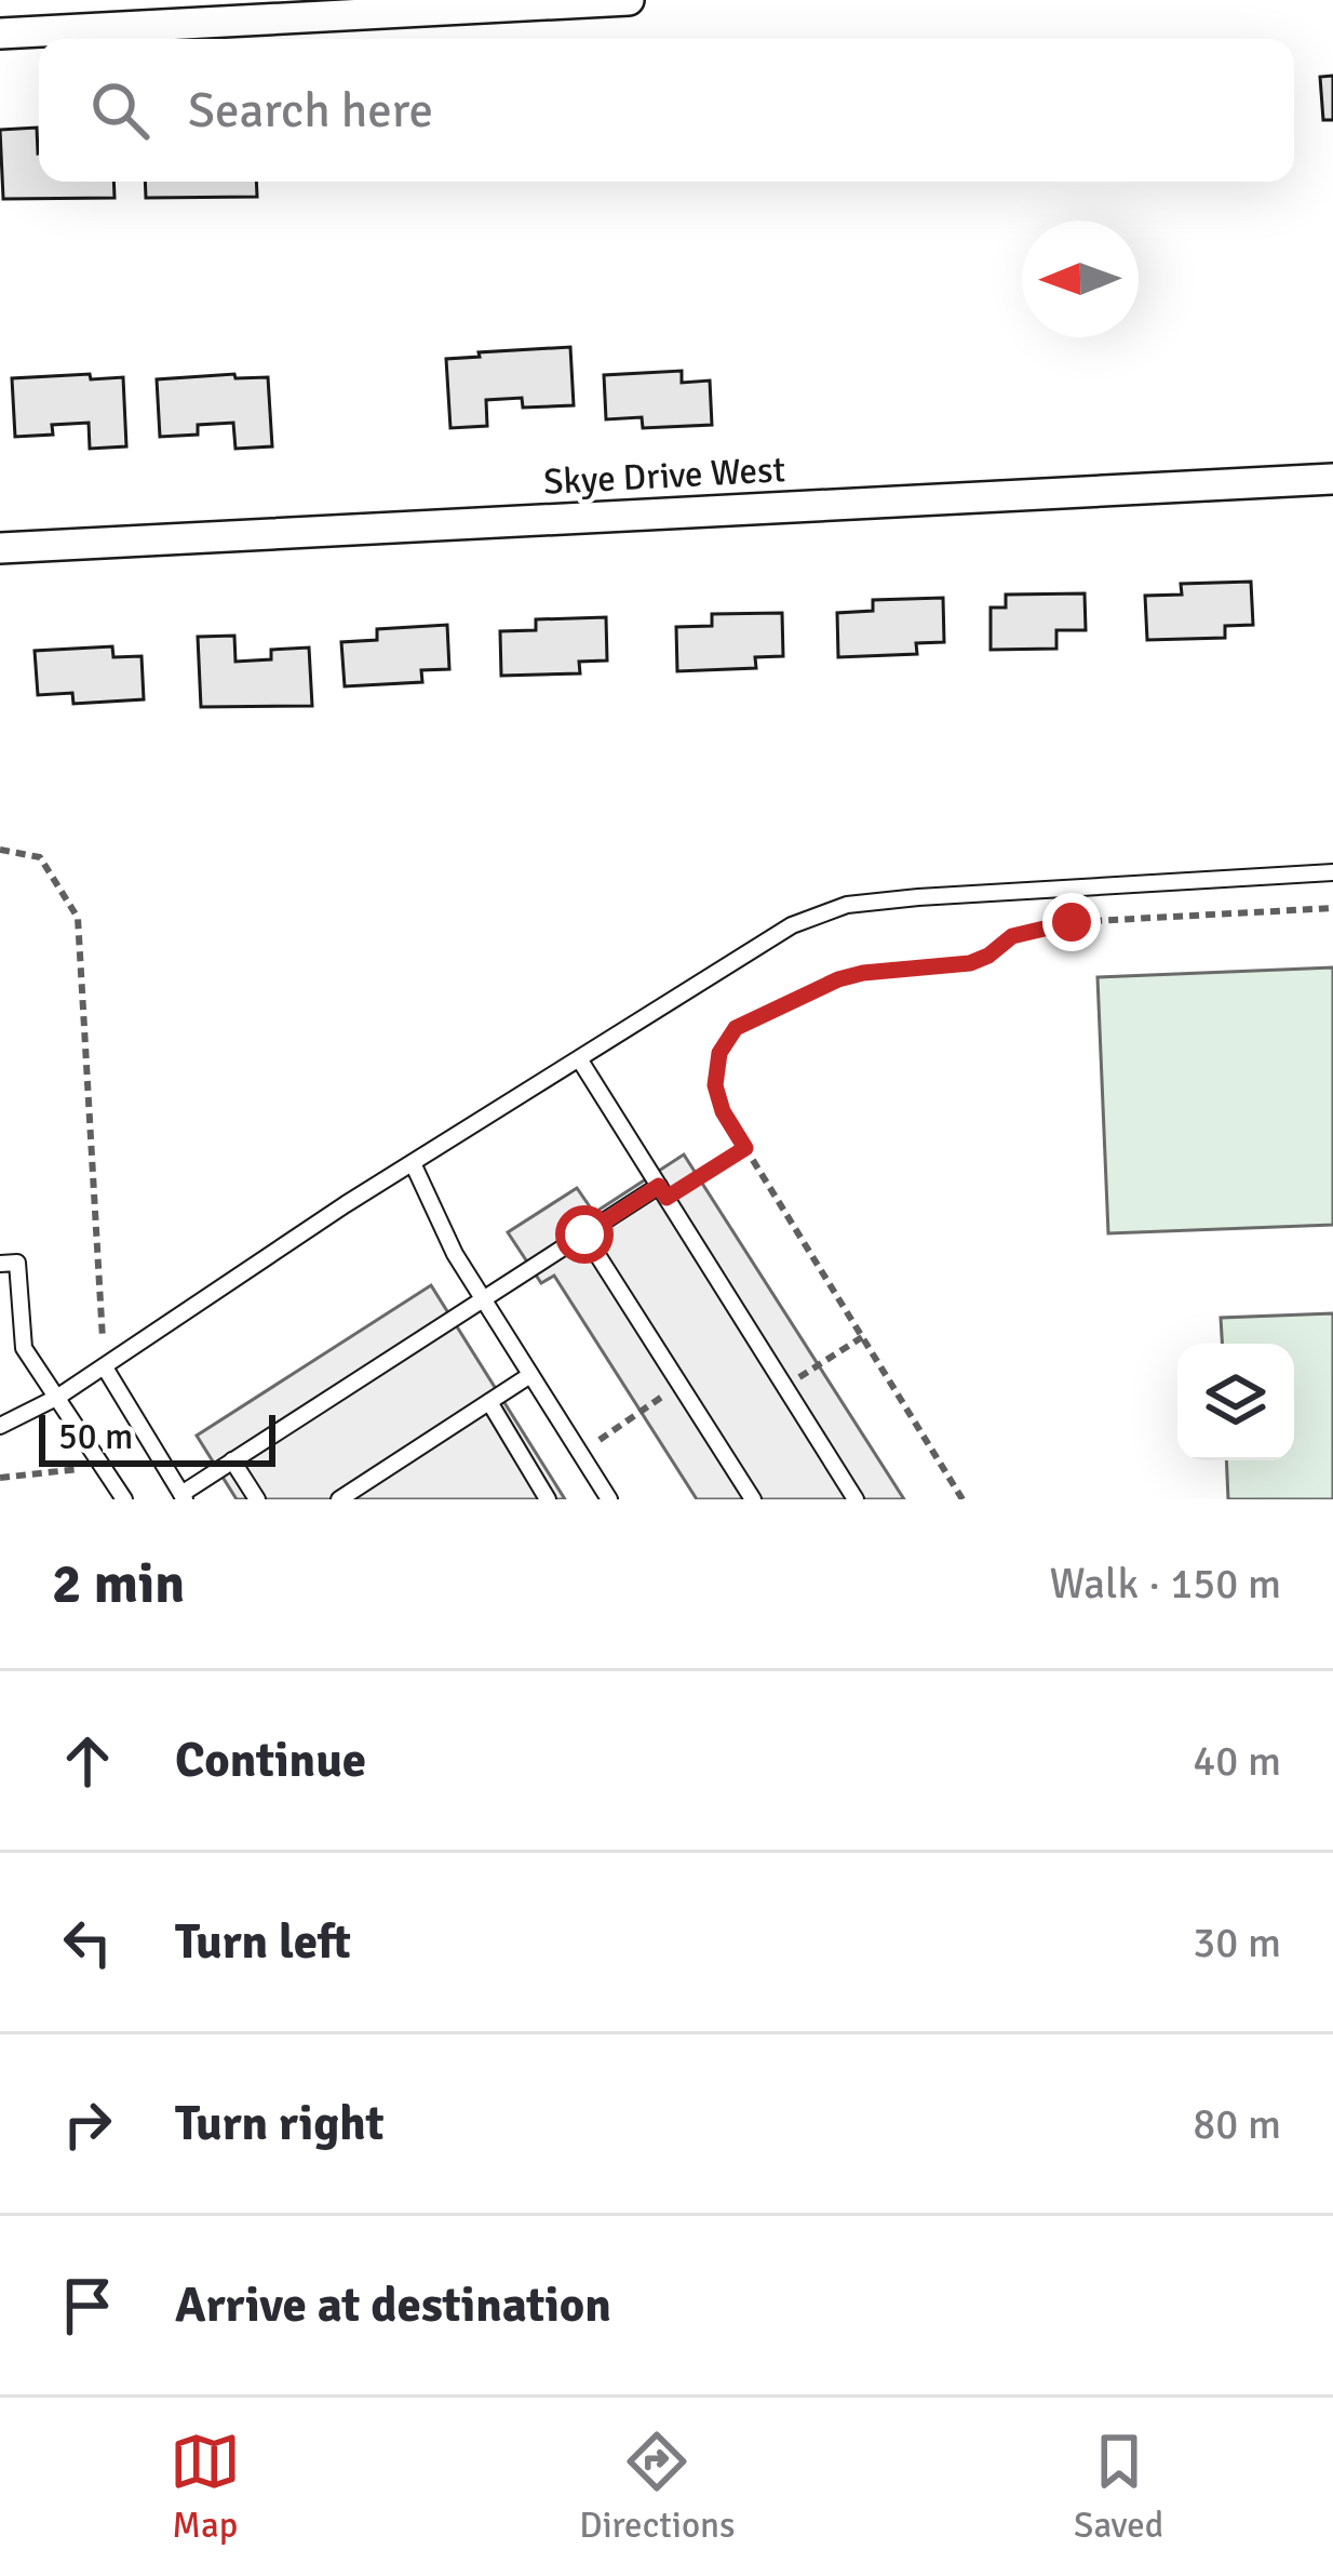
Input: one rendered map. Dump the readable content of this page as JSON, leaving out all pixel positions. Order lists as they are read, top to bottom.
{
  "streets": {
    "street": ["Skye Drive West"]
  },
  "scale_bar": "50 m",
  "north": "left",
  "page": {
    "search": "Search here",
    "scale": "50 m",
    "heading": ["2 min", "Walk · 150 m"],
    "list": [
      ["Continue", "40 m"],
      ["Turn left", "30 m"],
      ["Turn right", "80 m"],
      "Arrive at destination"
    ],
    "nav": ["Map", "Directions", "Saved"]
  }
}
